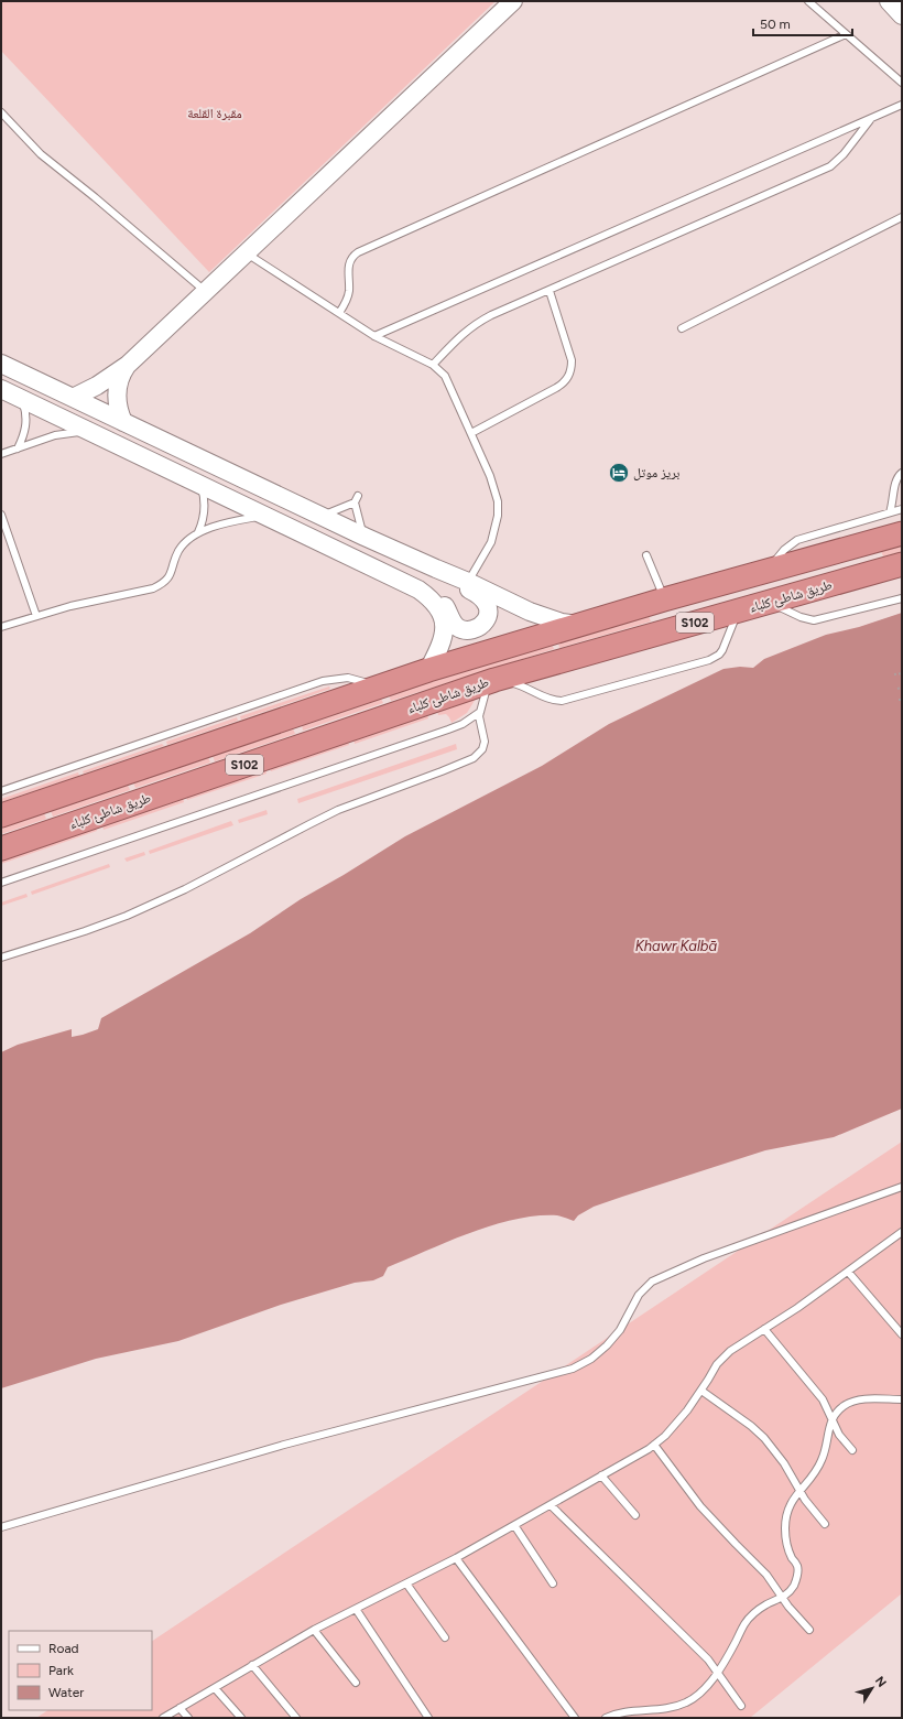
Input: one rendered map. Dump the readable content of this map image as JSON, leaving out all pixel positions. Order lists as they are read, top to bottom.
{
  "streets": {
    "highway": ["طريق شاطئ كلباء", "S102"]
  },
  "water": ["Khawr Kalbā"],
  "parks": ["مقبرة القلعة"],
  "places": {
    "hotel": ["بريز موتل"]
  },
  "legend": ["Road", "Park", "Water"],
  "scale_bar": "50 m",
  "north": "top right"
}
